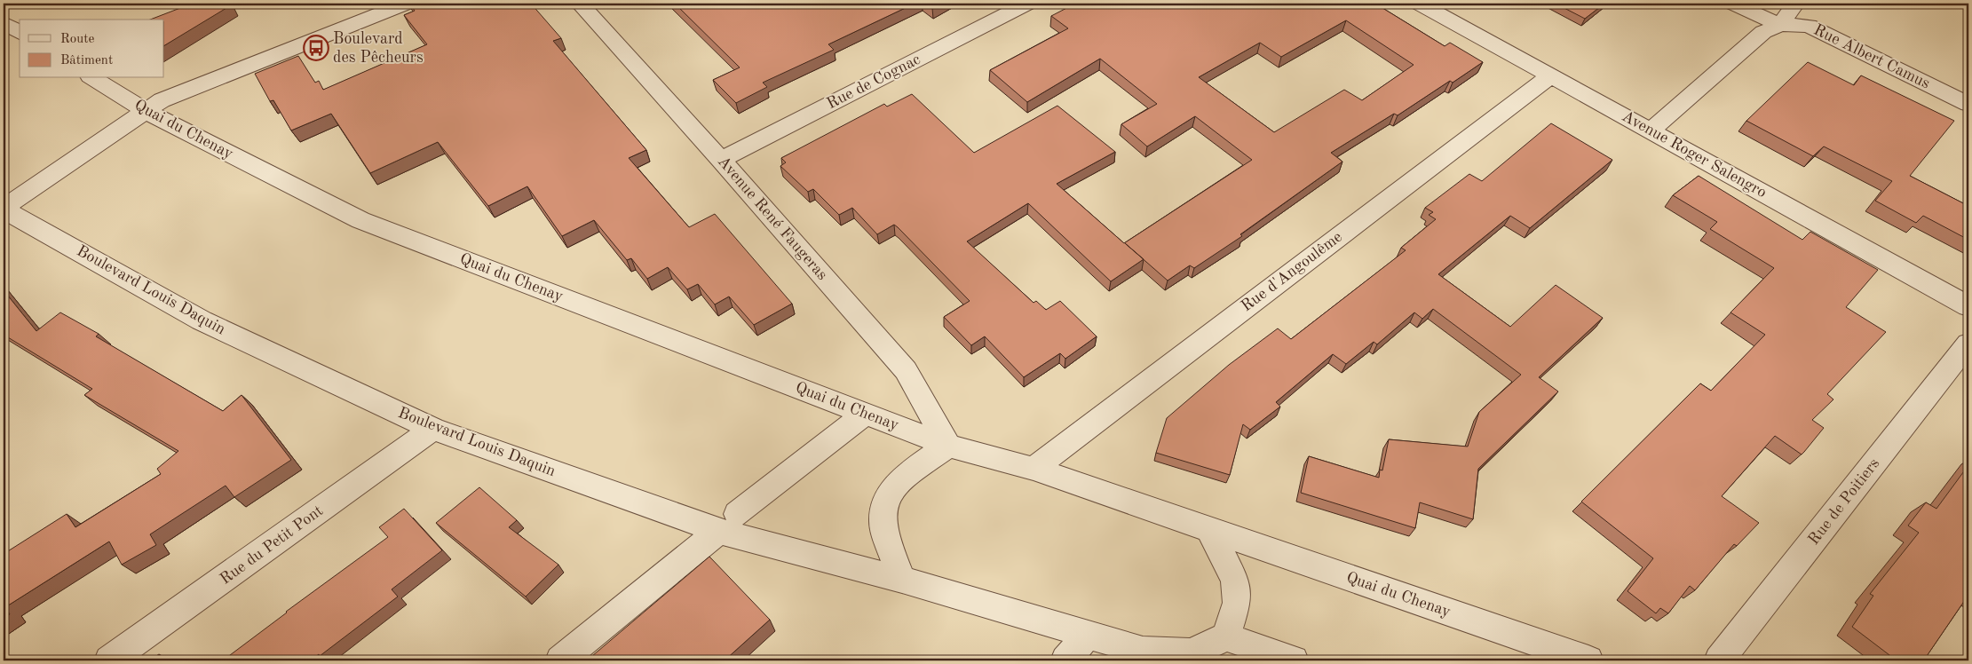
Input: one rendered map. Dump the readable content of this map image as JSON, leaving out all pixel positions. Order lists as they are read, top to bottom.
{
  "streets": {
    "street": [
      "Rue Albert Camus",
      "Rue de Cognac",
      "Quai du Chenay",
      "Avenue Roger Salengro",
      "Avenue René Faugeras",
      "Rue d'Angoulême",
      "Boulevard Louis Daquin",
      "Rue de Poitiers",
      "Rue du Petit Pont"
    ]
  },
  "crossings": [
    ["Rue Albert Camus", "Avenue Roger Salengro"],
    ["Rue de Cognac", "Avenue René Faugeras"],
    ["Quai du Chenay", "Avenue René Faugeras"],
    ["Quai du Chenay", "Rue d'Angoulême"],
    ["Avenue Roger Salengro", "Rue d'Angoulême"],
    ["Boulevard Louis Daquin", "Rue du Petit Pont"]
  ],
  "places": {
    "bus stop": ["Boulevard des Pêcheurs"]
  },
  "legend": ["Route", "Bâtiment"]
}
